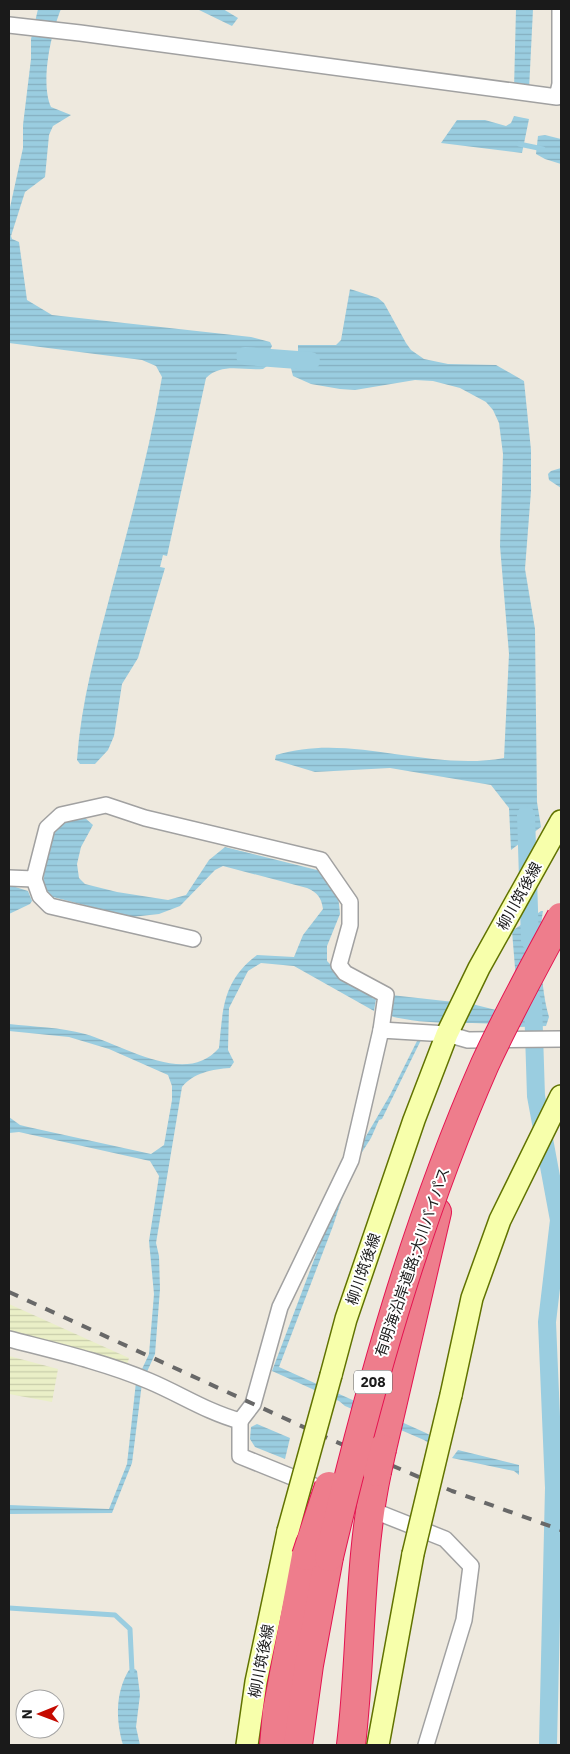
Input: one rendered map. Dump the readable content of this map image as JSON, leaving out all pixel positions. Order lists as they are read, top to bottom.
{
  "streets": {
    "highway": ["有明海沿岸道路;大川バイパス", "208"],
    "main road": ["柳川筑後線"]
  },
  "north": "left"
}
